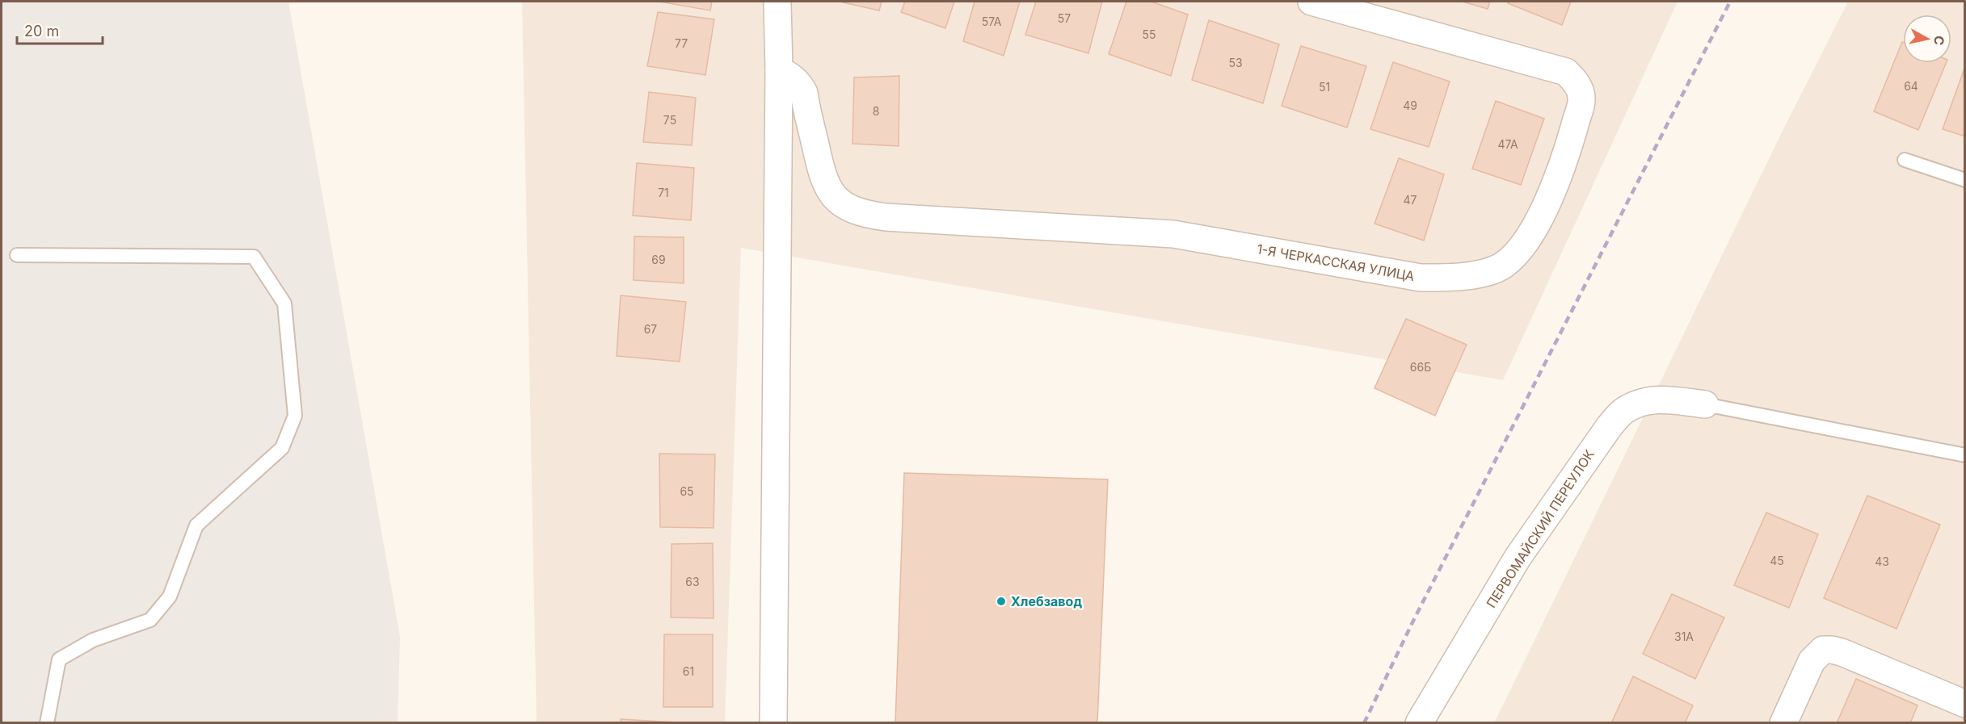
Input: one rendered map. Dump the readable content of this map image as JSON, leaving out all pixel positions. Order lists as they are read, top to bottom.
{
  "streets": {
    "street": ["1-Я ЧЕРКАССКАЯ УЛИЦА", "ПЕРВОМАЙСКИЙ ПЕРЕУЛОК"]
  },
  "places": ["Хлебзавод"],
  "house_numbers": [
    "57",
    "57А",
    "55",
    "77",
    "53",
    "64",
    "51",
    "49",
    "8",
    "75",
    "47А",
    "71",
    "47",
    "69",
    "67",
    "66Б",
    "65",
    "45",
    "43",
    "63",
    "31А",
    "61"
  ],
  "scale_bar": "20 m",
  "north": "right"
}
